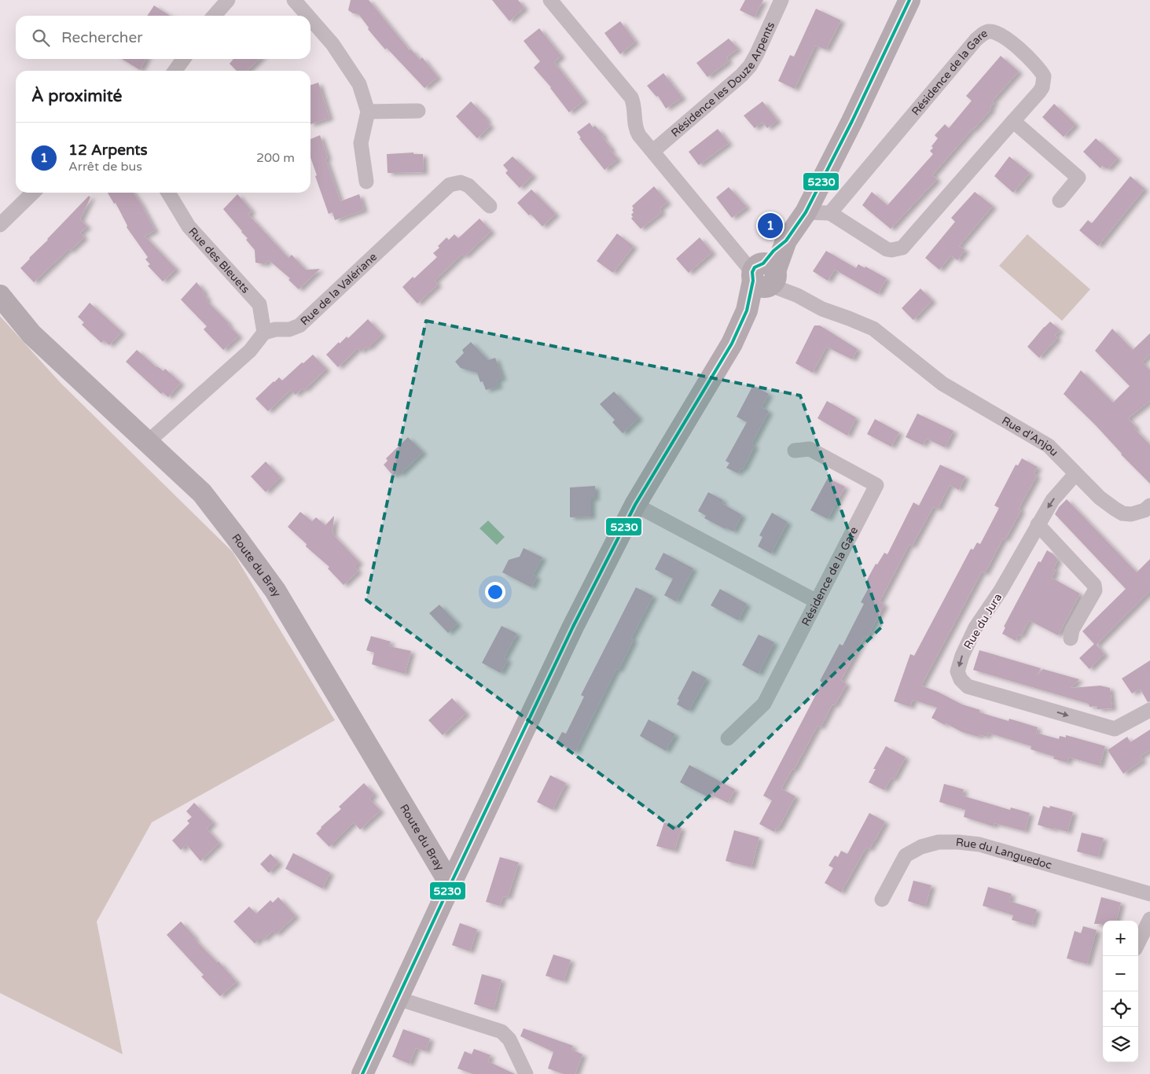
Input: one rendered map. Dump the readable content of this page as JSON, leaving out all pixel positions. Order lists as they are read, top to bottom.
{
  "streets": {
    "street": [
      "Résidence de la Gare",
      "Résidence les Douze Arpents",
      "Rue des Bleuets",
      "Rue de la Valériane",
      "Rue d'Anjou",
      "Route du Bray",
      "Rue du Jura",
      "Rue du Languedoc"
    ]
  },
  "crossings": [
    ["Résidence les Douze Arpents", "Rue d'Anjou"],
    ["Rue des Bleuets", "Rue de la Valériane"],
    ["Rue d'Anjou", "Rue du Jura"]
  ],
  "lines": ["transit line 5230"],
  "page": {
    "search": "Rechercher",
    "heading": "À proximité",
    "list": [
      {
        "mark": "1",
        "name": "12 Arpents",
        "note": "Arrêt de bus",
        "value": "200 m"
      }
    ],
    "pins": "1",
    "map_buttons": ["+", "−"]
  }
}
